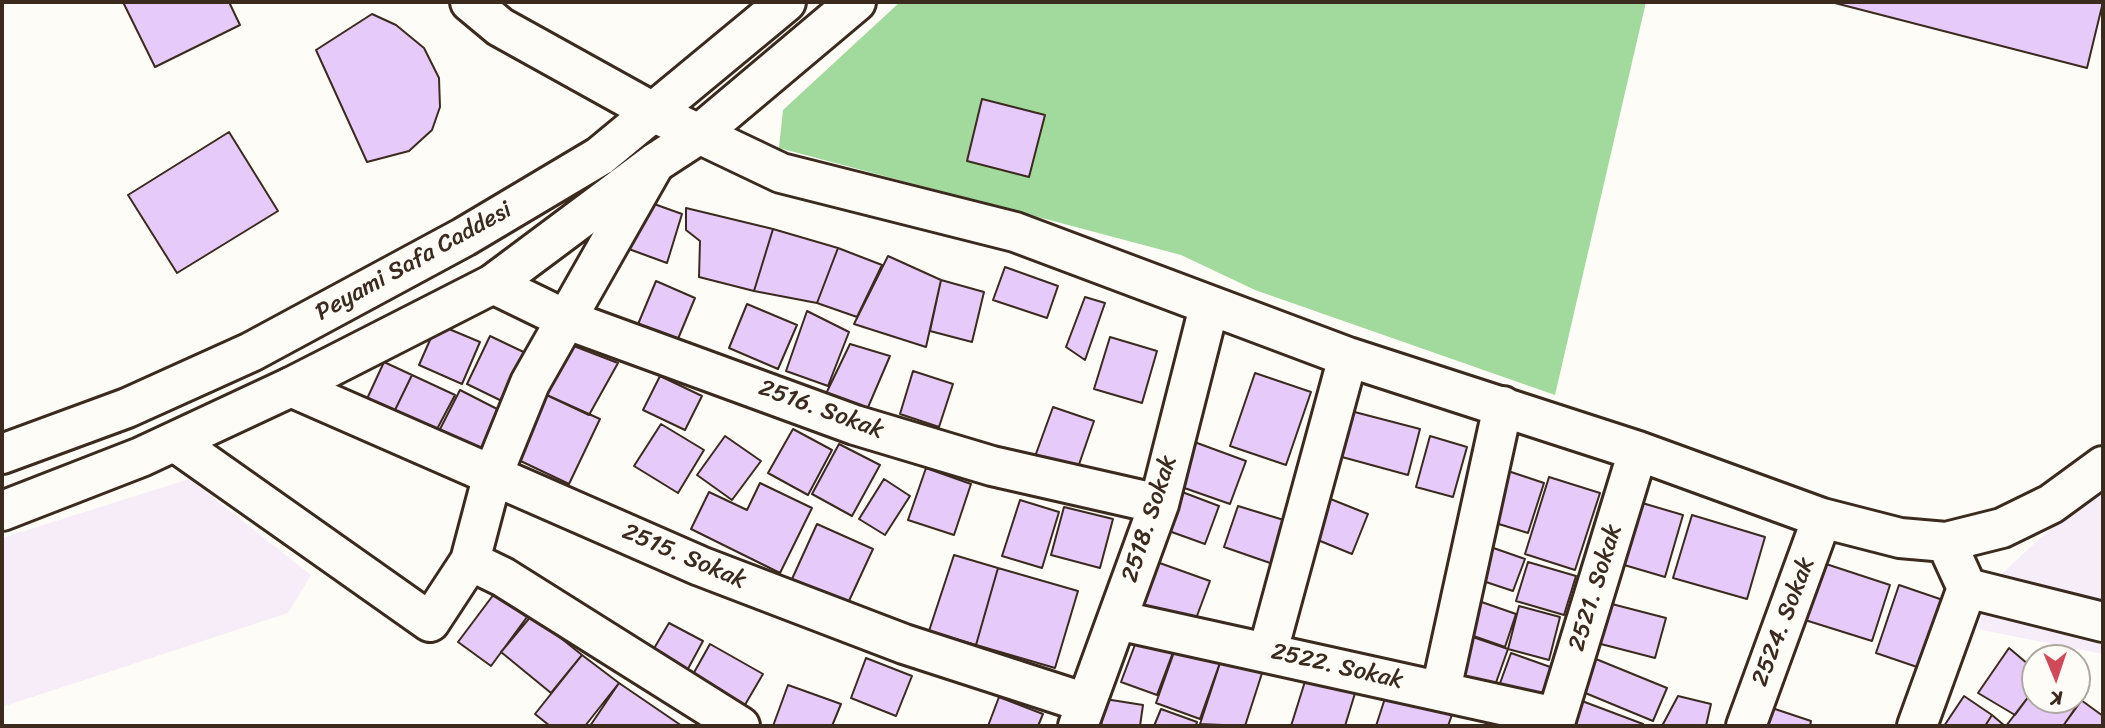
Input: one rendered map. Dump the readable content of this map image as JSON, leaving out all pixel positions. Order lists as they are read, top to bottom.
{
  "streets": {
    "street": [
      "Peyami Safa Caddesi",
      "2516. Sokak",
      "2518. Sokak",
      "2515. Sokak",
      "2521. Sokak",
      "2524. Sokak",
      "2522. Sokak"
    ]
  },
  "crossings": [
    ["2516. Sokak", "2518. Sokak"],
    ["2518. Sokak", "2515. Sokak"],
    ["2518. Sokak", "2522. Sokak"],
    ["2521. Sokak", "2522. Sokak"]
  ],
  "north": "bottom"
}
